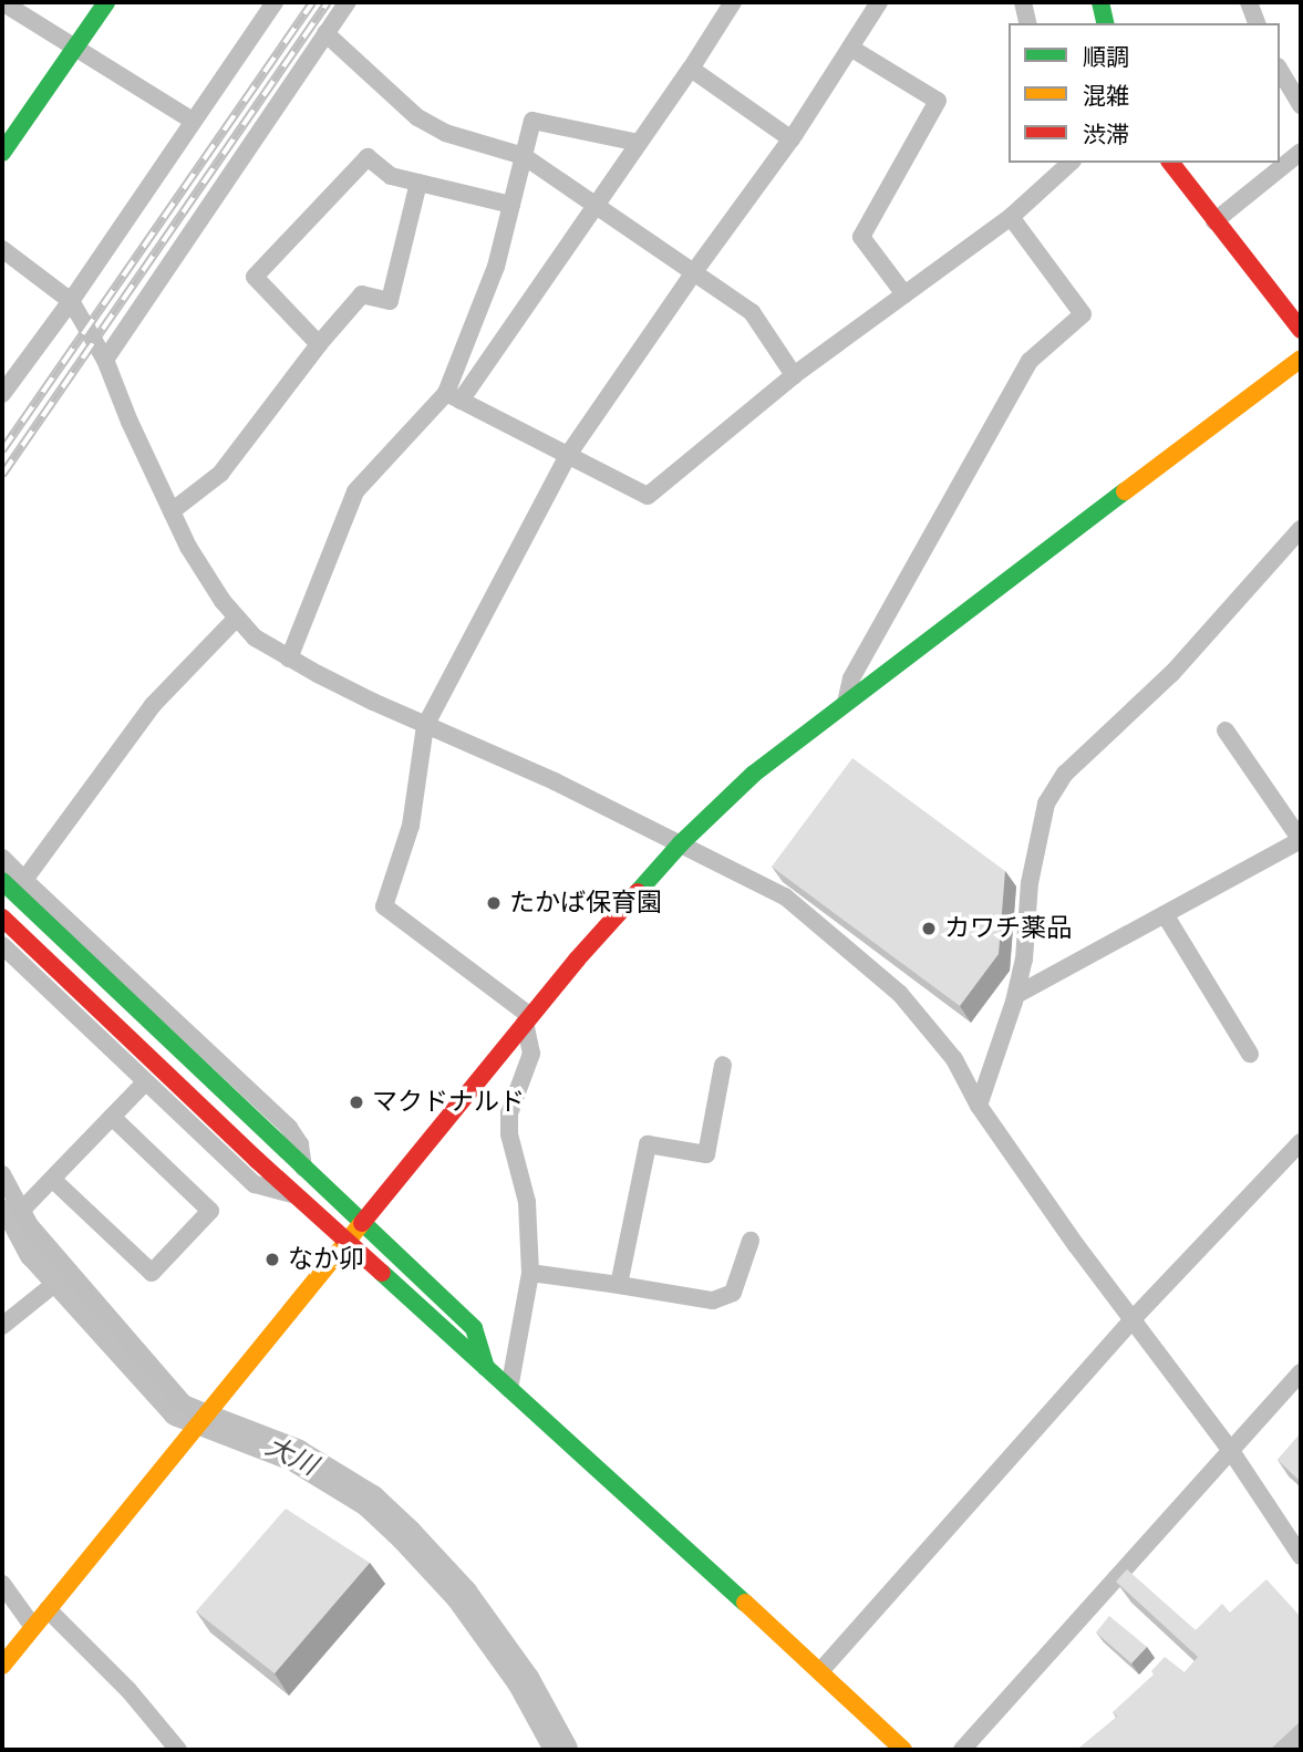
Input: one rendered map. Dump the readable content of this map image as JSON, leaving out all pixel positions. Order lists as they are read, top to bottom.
{
  "water": ["大川"],
  "places": [
    "たかば保育園",
    "カワチ薬品",
    "マクドナルド",
    "なか卯"
  ],
  "legend": ["順調", "混雑", "渋滞"]
}
